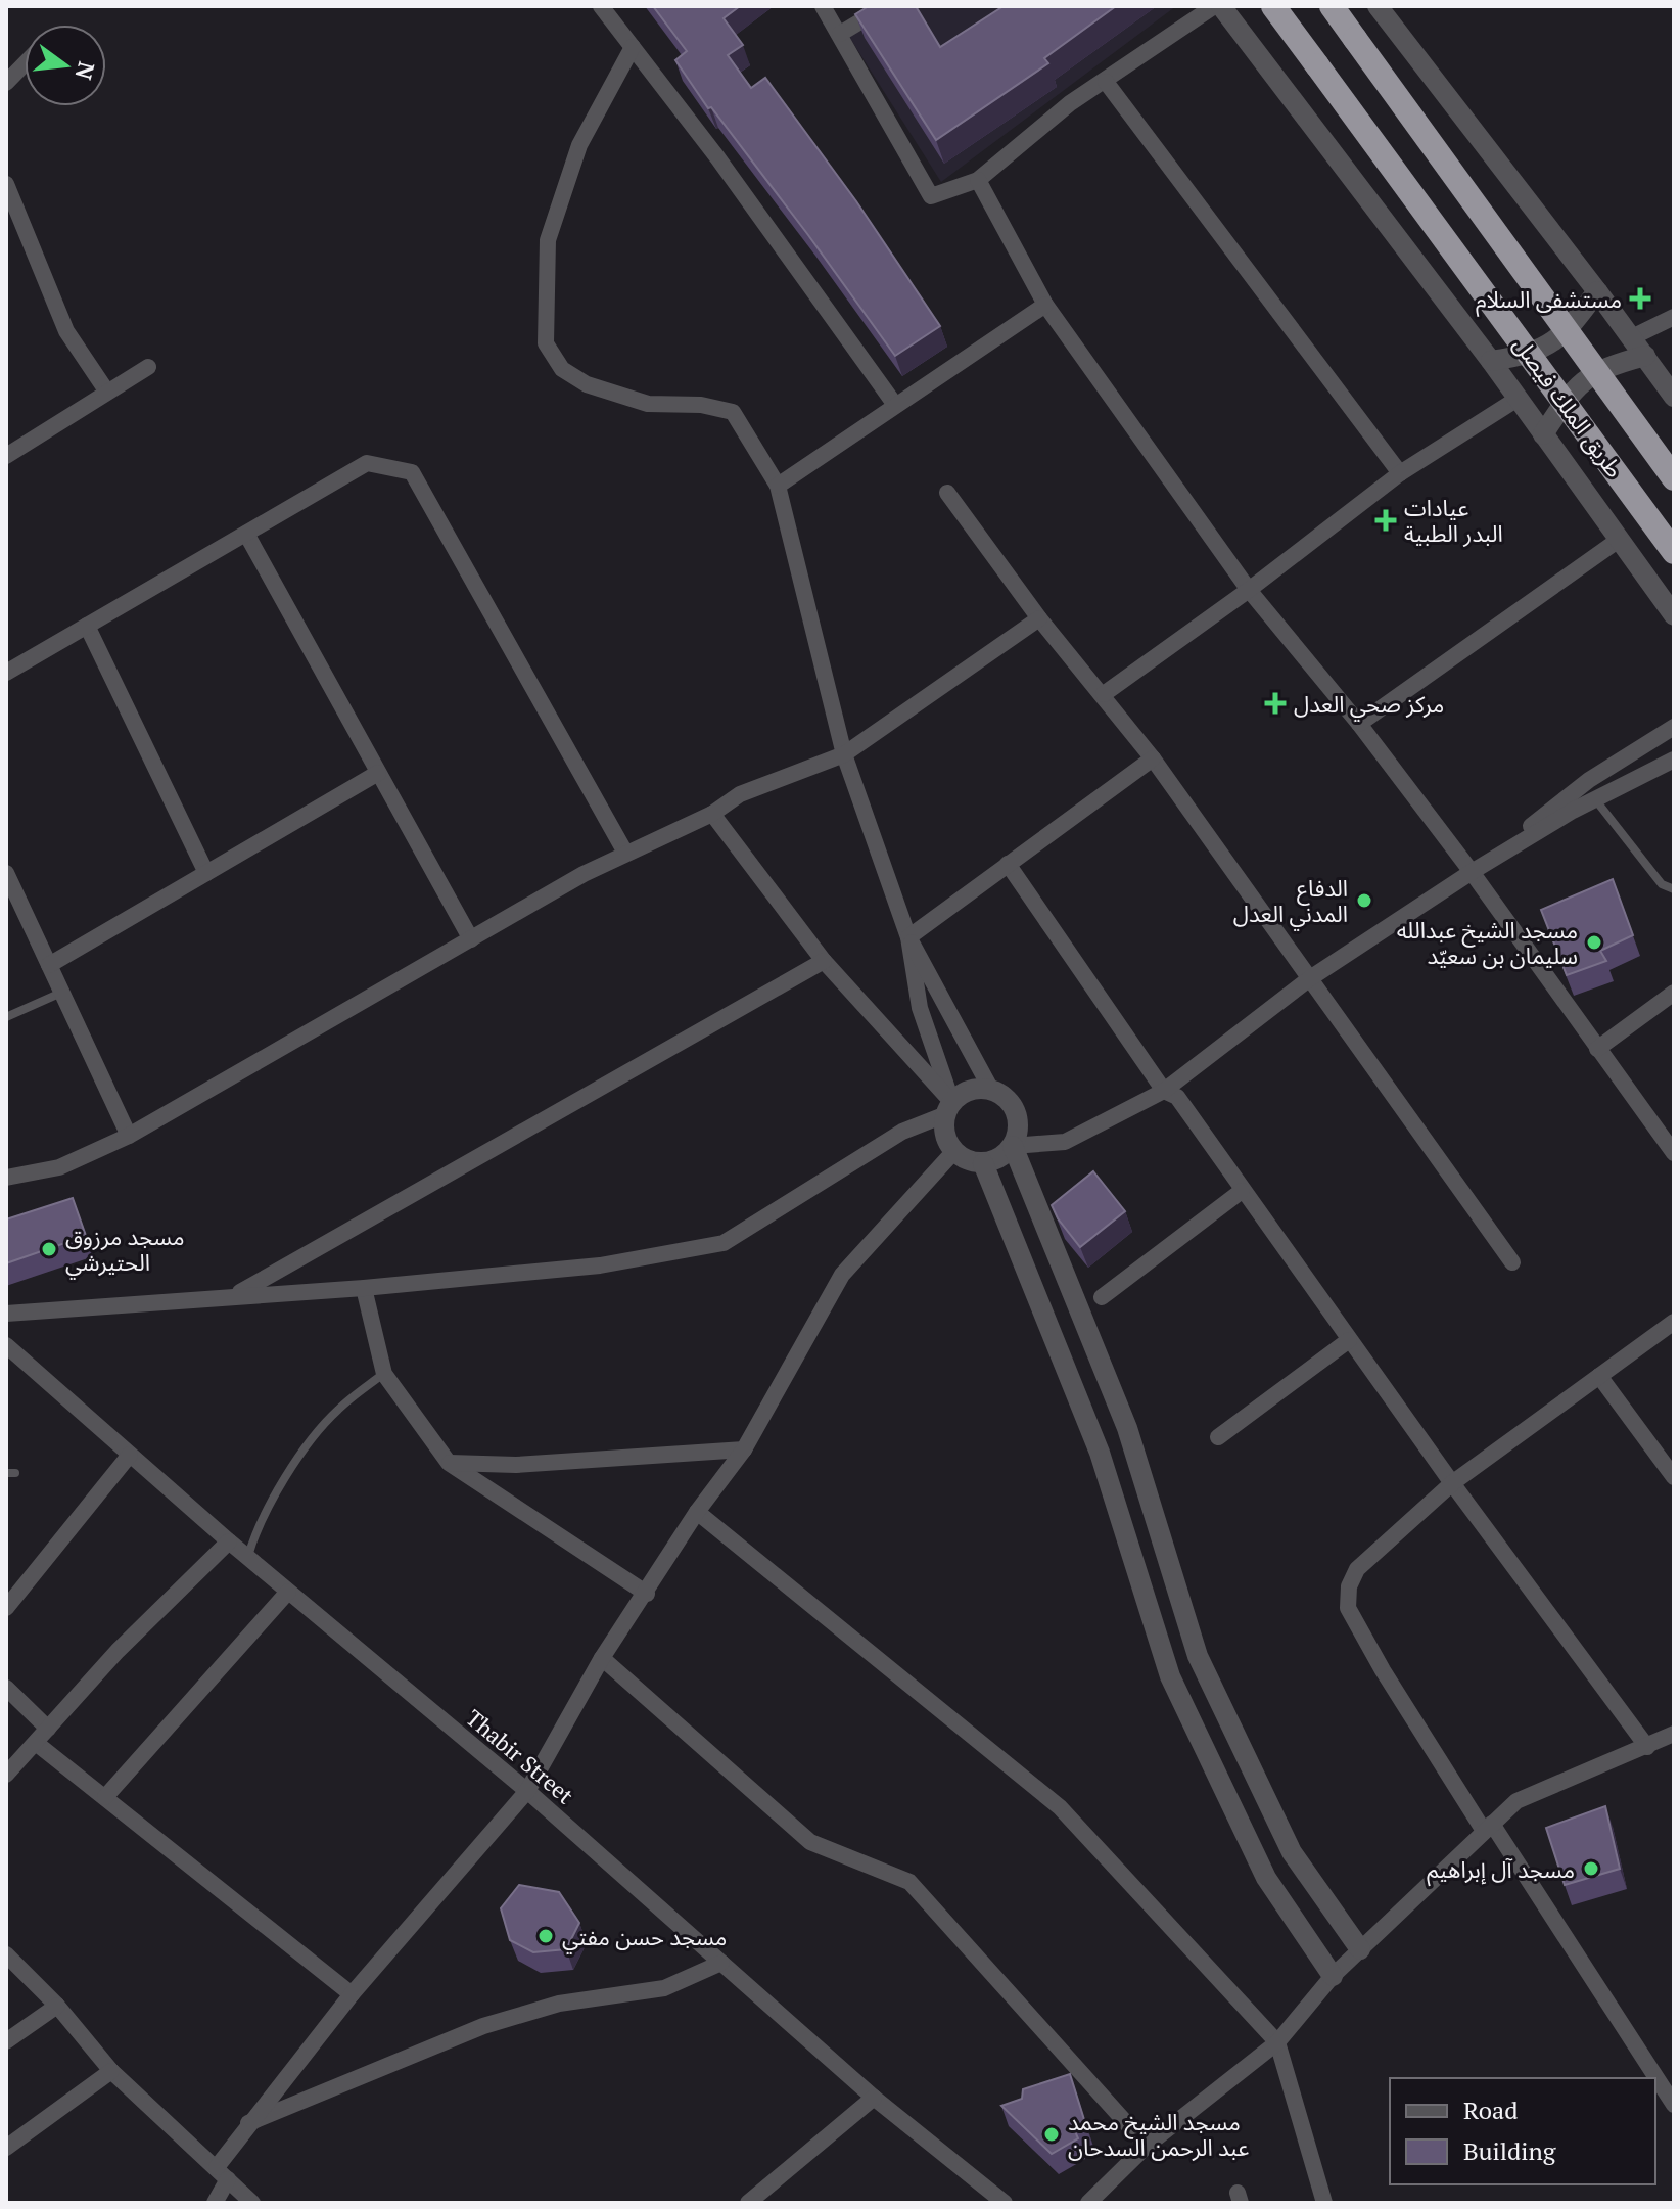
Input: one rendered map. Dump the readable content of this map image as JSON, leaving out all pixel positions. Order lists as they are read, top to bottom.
{
  "streets": {
    "highway": ["طريق الملك فيصل"],
    "street": ["Thabir Street"]
  },
  "places": {
    "health": ["مستشفى السلام", "عيادات البدر الطبية", "مركز صحي العدل"],
    "other": [
      "الدفاع المدني العدل",
      "مسجد الشيخ عبدالله سليمان بن سعيّد",
      "مسجد مرزوق الحتيرشي",
      "مسجد آل إبراهيم",
      "مسجد حسن مفتي",
      "مسجد الشيخ محمد عبد الرحمن السدحان"
    ]
  },
  "legend": ["Road", "Building"],
  "north": "right"
}
